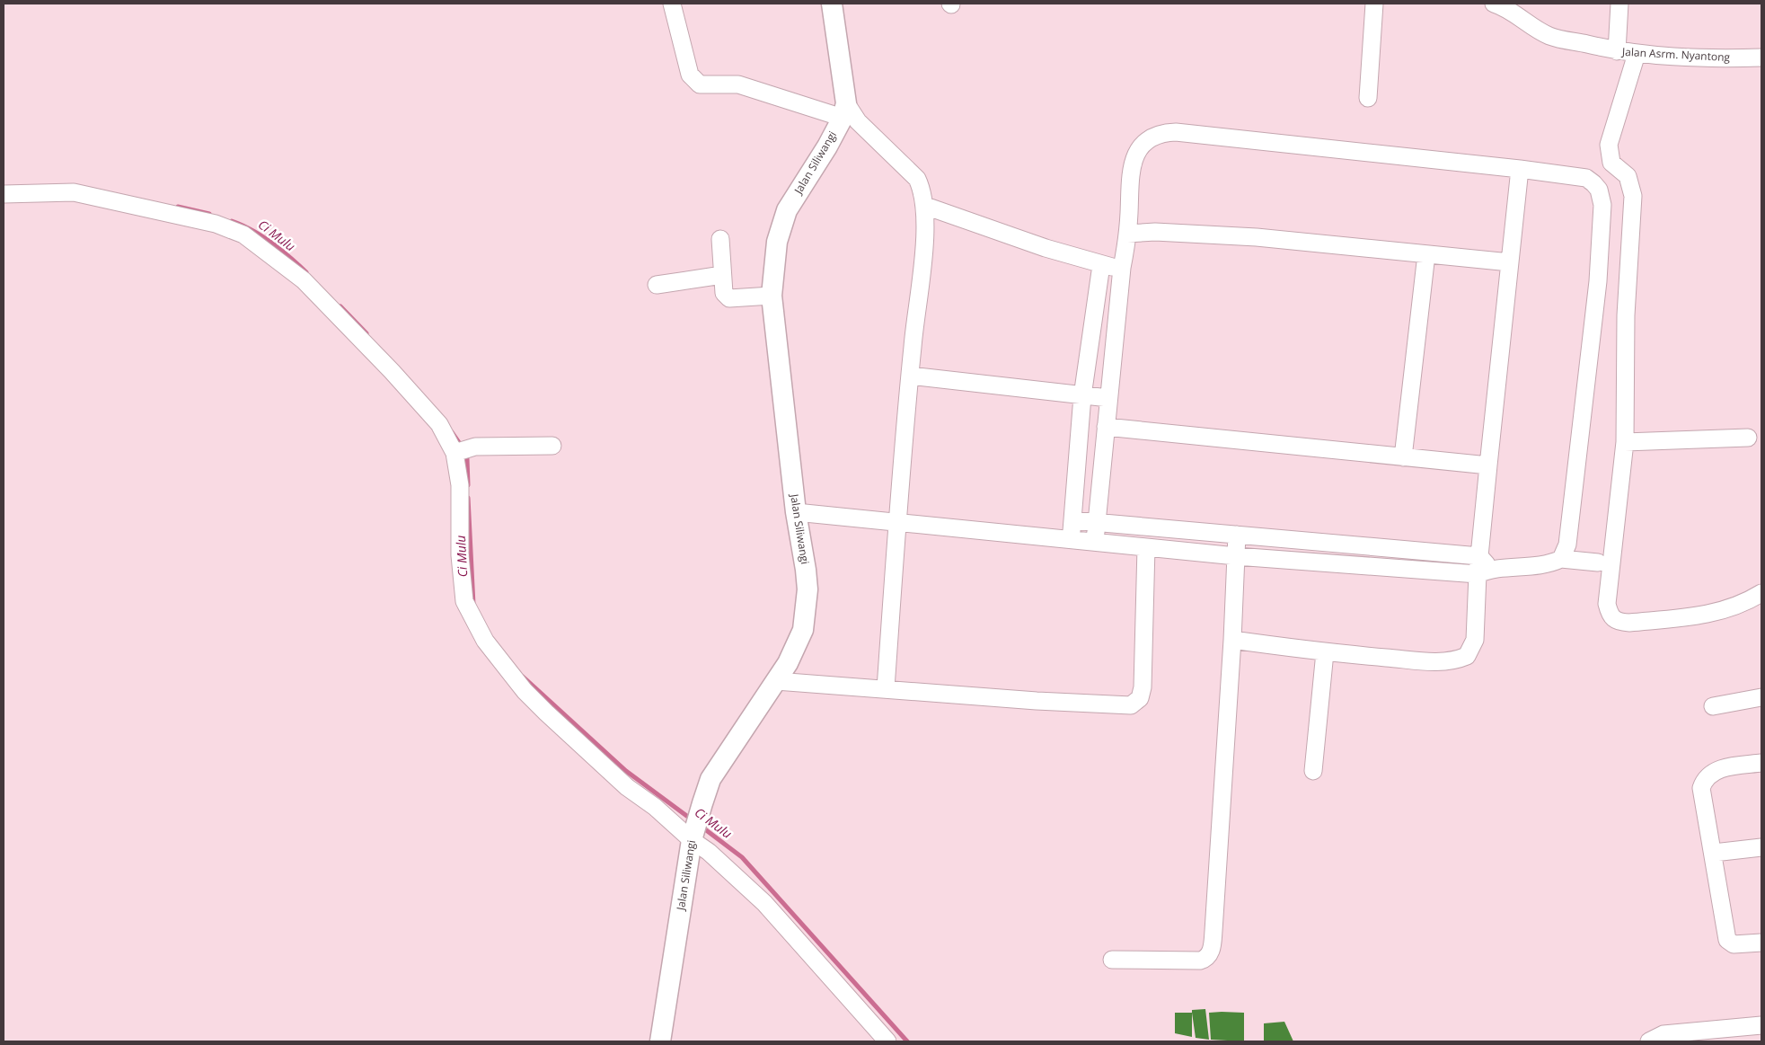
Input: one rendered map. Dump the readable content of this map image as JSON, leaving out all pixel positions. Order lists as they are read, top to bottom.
{
  "streets": {
    "street": ["Jalan Asrm. Nyantong", "Jalan Siliwangi"]
  },
  "water": ["Ci Mulu"]
}
